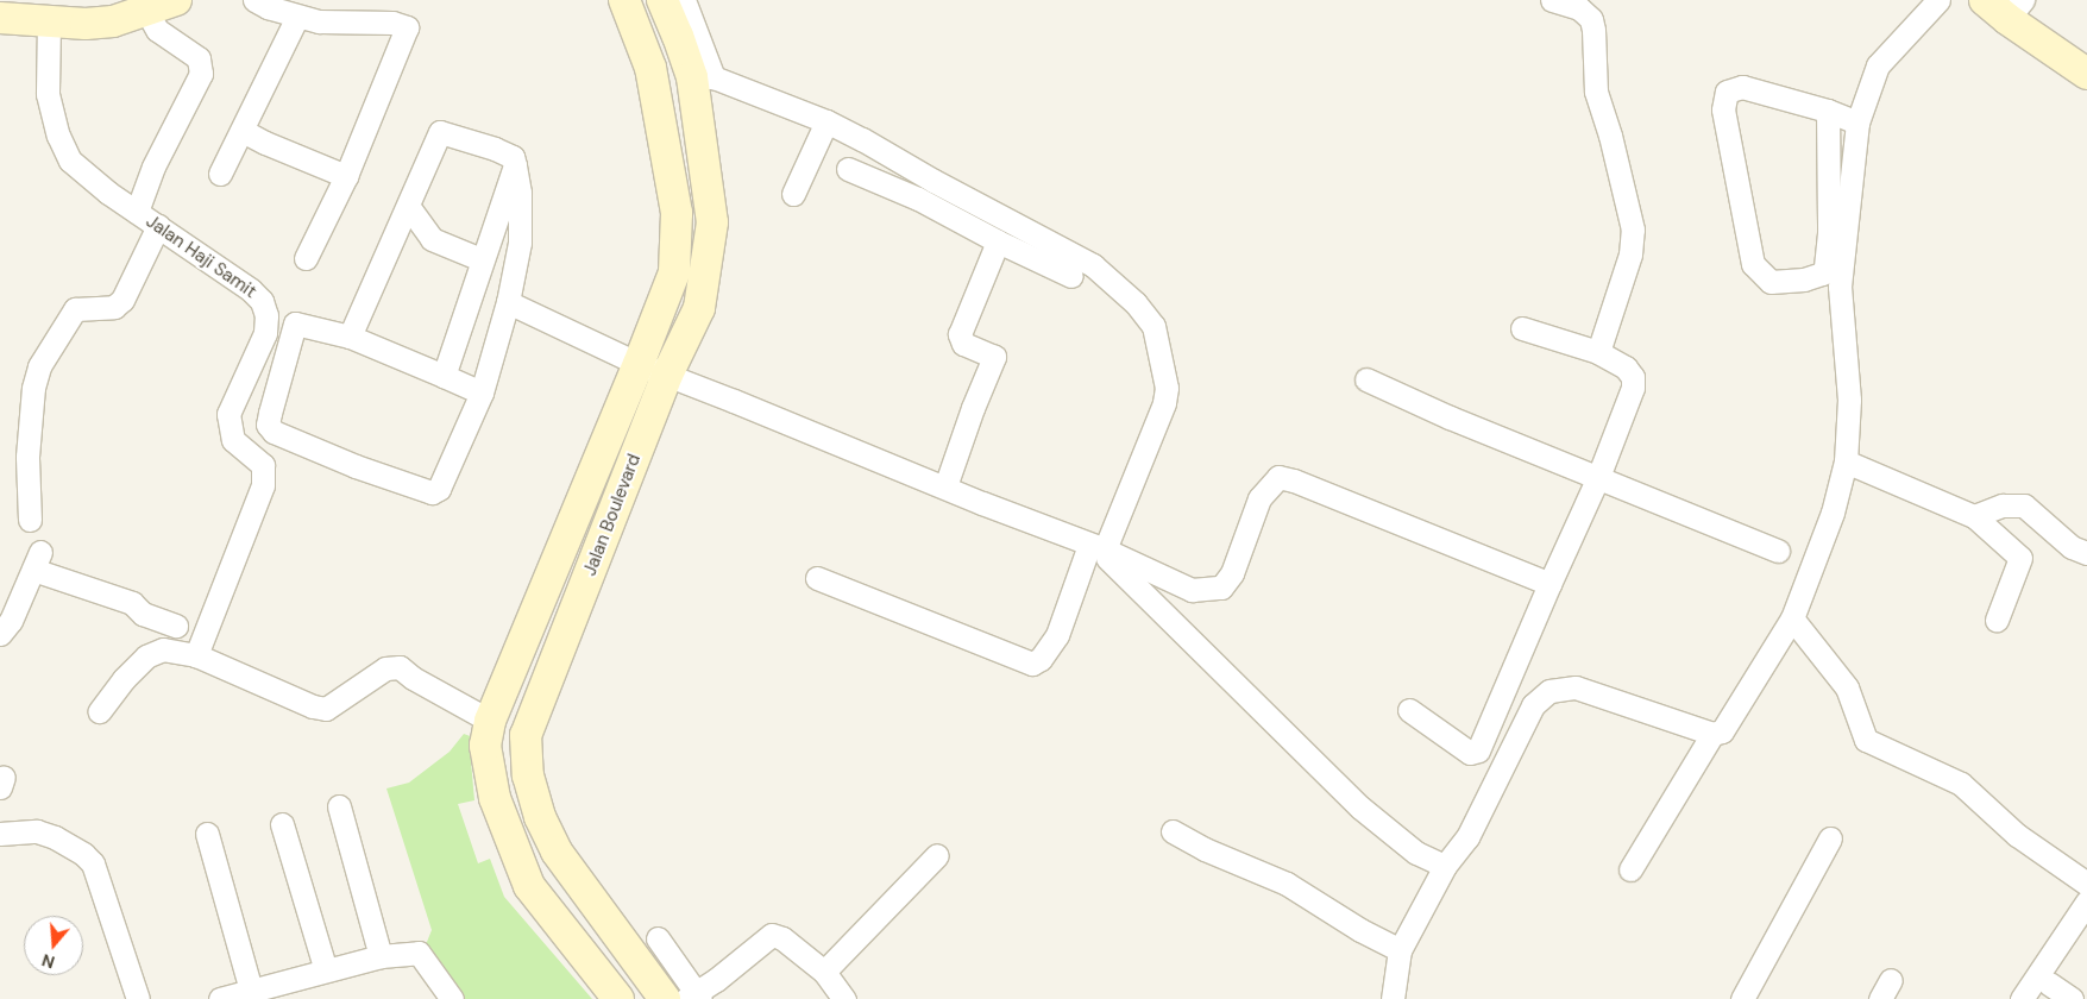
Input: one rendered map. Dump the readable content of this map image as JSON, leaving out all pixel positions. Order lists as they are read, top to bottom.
{
  "streets": {
    "main road": ["Jalan Boulevard"],
    "street": ["Jalan Haji Samit"]
  },
  "north": "bottom"
}
